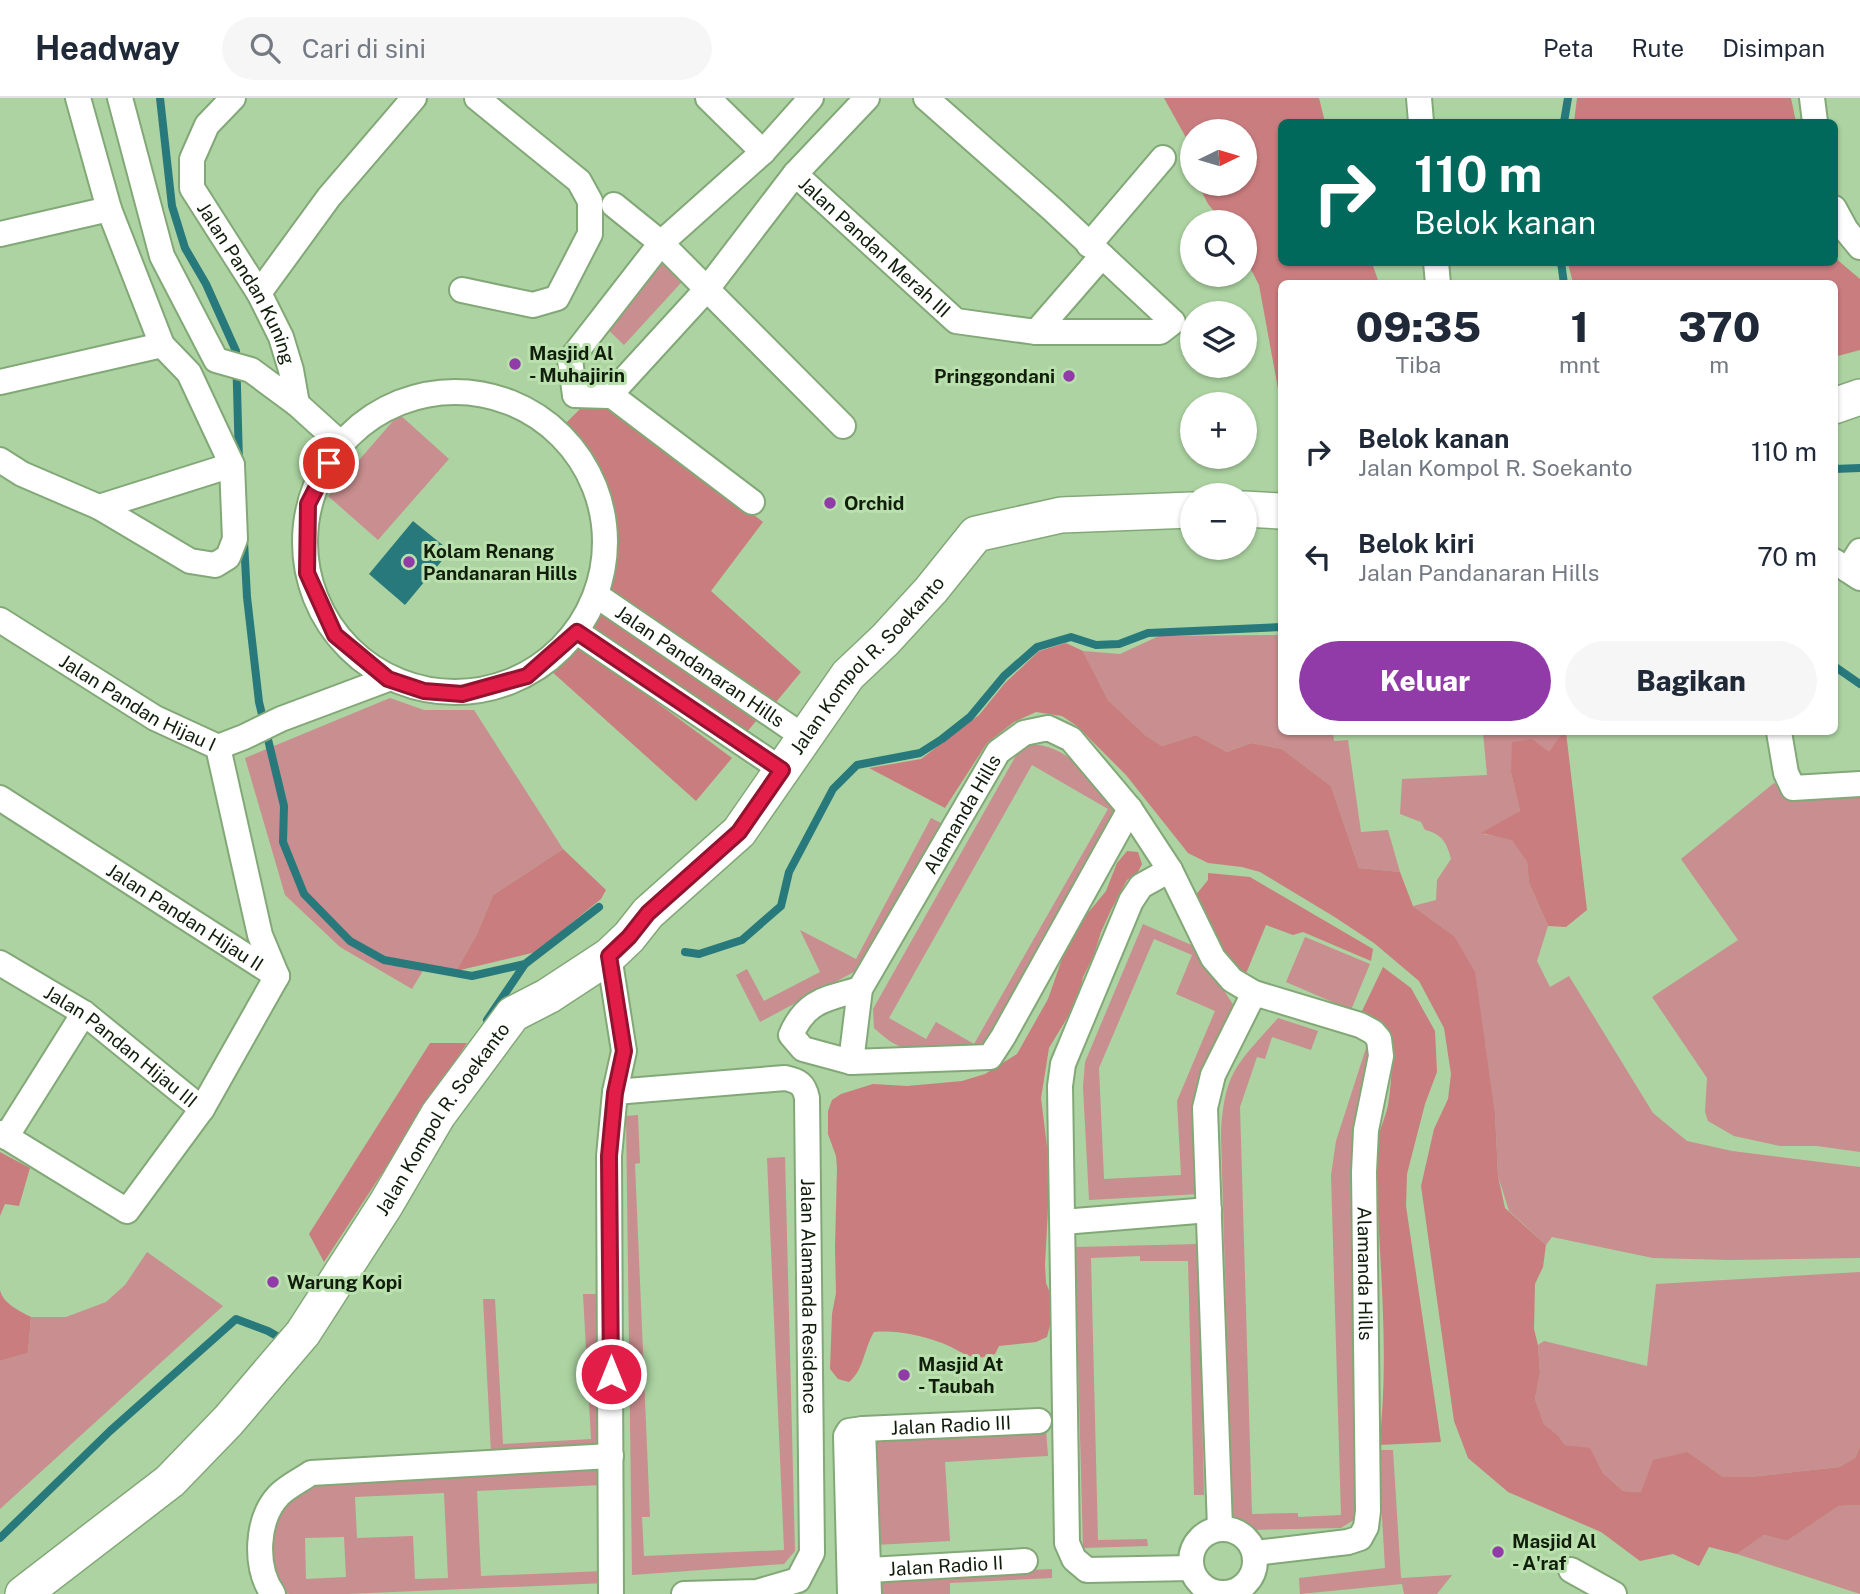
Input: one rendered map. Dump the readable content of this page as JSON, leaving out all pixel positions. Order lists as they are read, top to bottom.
{
  "streets": {
    "main road": ["Jalan Kompol R. Soekanto"],
    "street": [
      "Jalan Pandan Merah III",
      "Jalan Pandan Kuning",
      "Jalan Pandanaran Hills",
      "Jalan Pandan Hijau I",
      "Alamanda Hills",
      "Jalan Pandan Hijau II",
      "Jalan Pandan Hijau III",
      "Jalan Alamanda Residence",
      "Jalan Radio III",
      "Jalan Radio II"
    ]
  },
  "crossings": [
    ["Jalan Kompol R. Soekanto", "Jalan Pandanaran Hills"],
    ["Jalan Pandan Hijau I", "Jalan Pandan Hijau II"],
    ["Jalan Pandan Hijau II", "Jalan Pandan Hijau III"]
  ],
  "places": [
    "Masjid Al - Muhajirin",
    "Pringgondani",
    "Orchid",
    "Kolam Renang Pandanaran Hills",
    "Warung Kopi",
    "Masjid At - Taubah",
    "Masjid Al - A'raf"
  ],
  "north": "right",
  "page": {
    "header": "Headway",
    "search": "Cari di sini",
    "nav": ["Peta", "Rute", "Disimpan"],
    "map_buttons": ["+", "−"],
    "turn": ["110 m", "Belok kanan"],
    "eta": [
      "09:35",
      "Tiba",
      "1",
      "mnt",
      "370",
      "m"
    ],
    "list": [
      {
        "name": "Belok kanan",
        "note": "Jalan Kompol R. Soekanto",
        "value": "110 m"
      },
      {
        "name": "Belok kiri",
        "note": "Jalan Pandanaran Hills",
        "value": "70 m"
      }
    ],
    "buttons": ["Keluar", "Bagikan"]
  }
}
